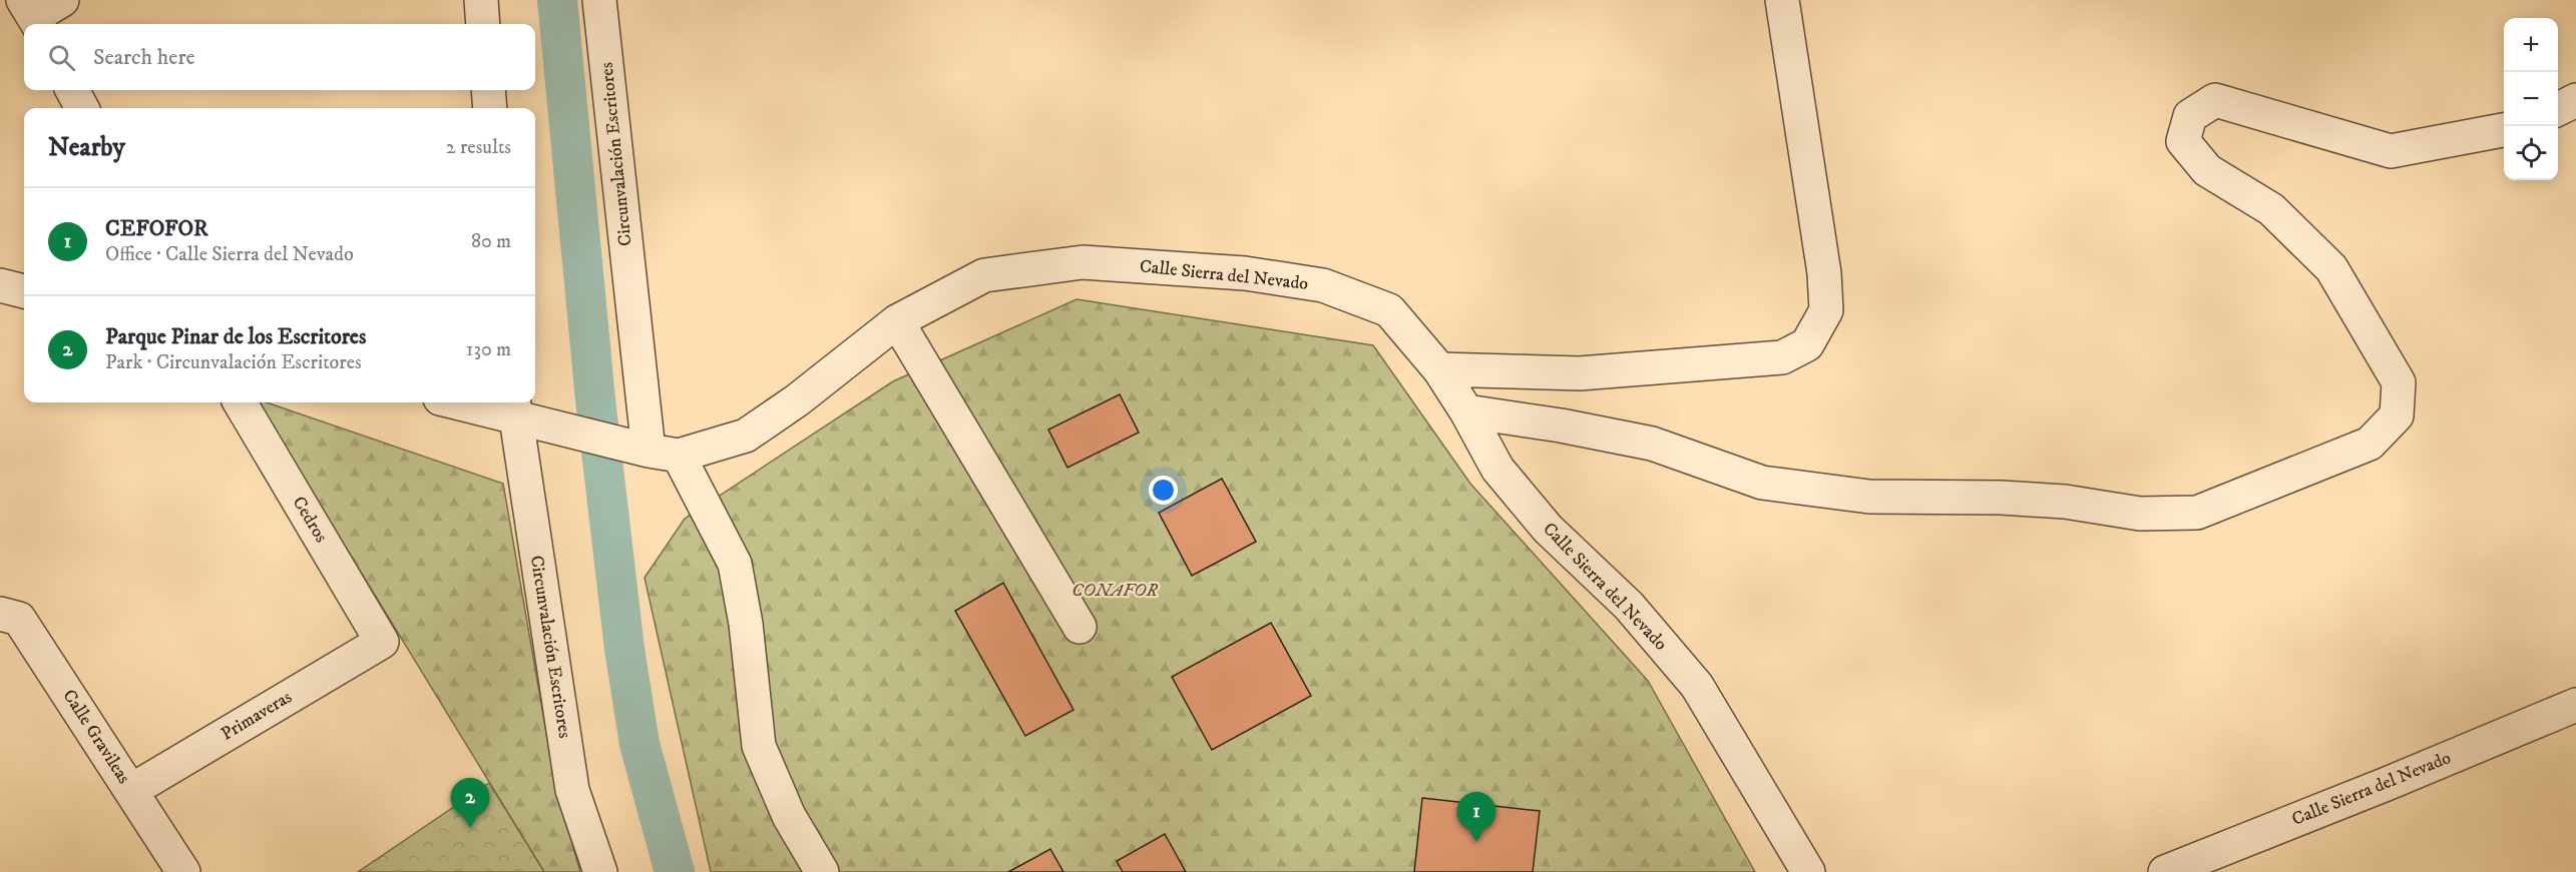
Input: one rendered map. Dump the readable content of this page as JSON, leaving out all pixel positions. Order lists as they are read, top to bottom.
{
  "streets": {
    "street": [
      "Circunvalación Escritores",
      "Calle Sierra del Nevado",
      "Cedros",
      "Primaveras",
      "Calle Gravileas"
    ]
  },
  "crossings": [
    ["Circunvalación Escritores", "Calle Sierra del Nevado"],
    ["Cedros", "Primaveras"],
    ["Primaveras", "Calle Gravileas"]
  ],
  "parks": ["CONAFOR"],
  "page": {
    "map_buttons": ["+", "−"],
    "search": "Search here",
    "heading": ["Nearby", "2 results"],
    "list": [
      {
        "mark": "1",
        "name": "CEFOFOR",
        "note": "Office · Calle Sierra del Nevado",
        "value": "80 m"
      },
      {
        "mark": "2",
        "name": "Parque Pinar de los Escritores",
        "note": "Park · Circunvalación Escritores",
        "value": "130 m"
      }
    ],
    "pins": ["2", "1"]
  }
}
